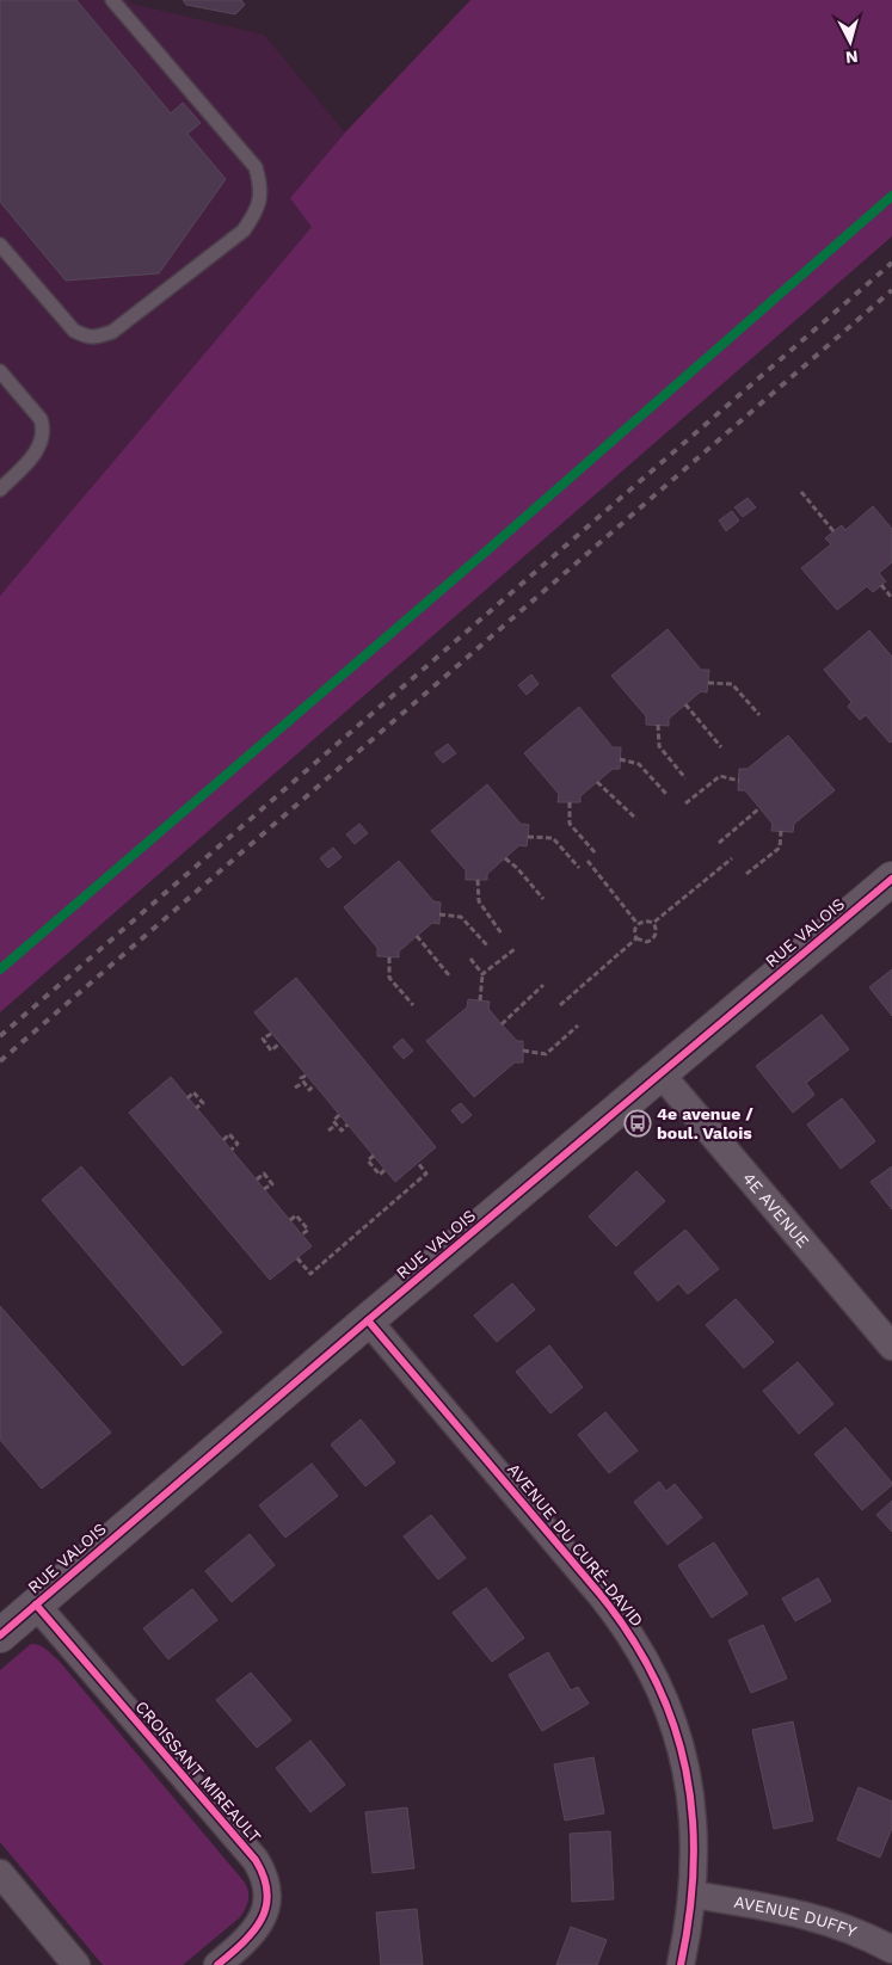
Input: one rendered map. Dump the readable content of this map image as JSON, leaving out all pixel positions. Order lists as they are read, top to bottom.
{
  "streets": {
    "street": [
      "RUE VALOIS",
      "4E AVENUE",
      "AVENUE DU CURÉ-DAVID",
      "CROISSANT MIREAULT",
      "AVENUE DUFFY"
    ]
  },
  "crossings": [
    ["RUE VALOIS", "4E AVENUE"],
    ["RUE VALOIS", "AVENUE DU CURÉ-DAVID"],
    ["RUE VALOIS", "CROISSANT MIREAULT"],
    ["AVENUE DU CURÉ-DAVID", "AVENUE DUFFY"]
  ],
  "places": {
    "bus stop": ["4e avenue / boul. Valois"]
  },
  "north": "bottom"
}
